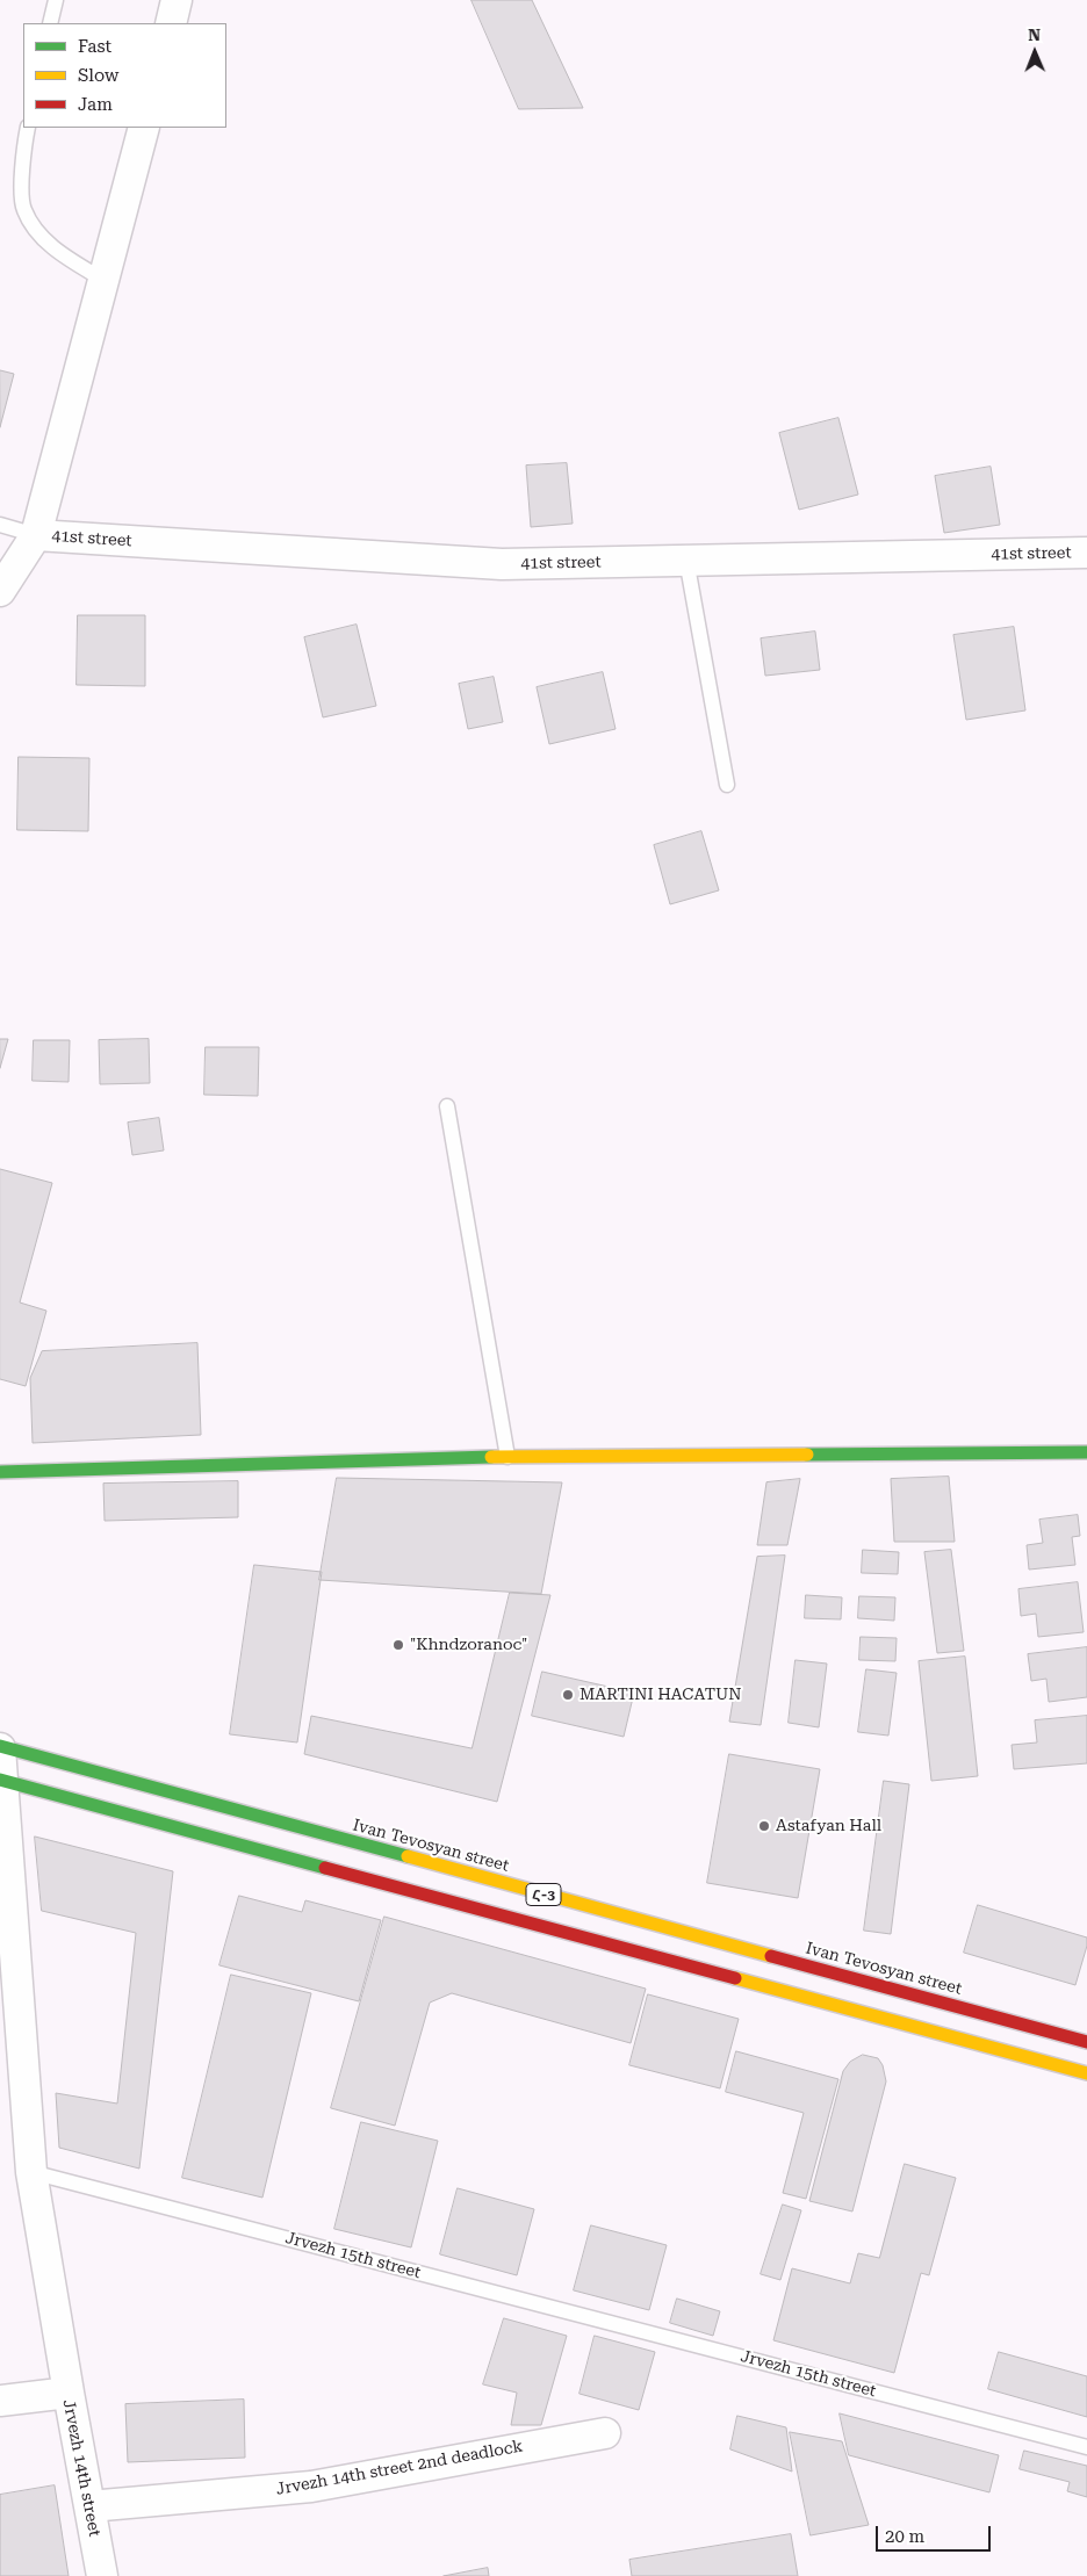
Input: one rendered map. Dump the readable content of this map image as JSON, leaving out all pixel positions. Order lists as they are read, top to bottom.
{
  "streets": {
    "main road": ["Ivan Tevosyan street", "Հ-3"],
    "street": ["41st street", "Jrvezh 14th street", "Jrvezh 14th street 2nd deadlock"],
    "lane": ["Jrvezh 15th street"]
  },
  "crossings": [
    ["Jrvezh 14th street", "Jrvezh 14th street 2nd deadlock"]
  ],
  "places": ["\"Khndzoranoc\"", "MARTINI HACATUN", "Astafyan Hall"],
  "legend": ["Fast", "Slow", "Jam"],
  "scale_bar": "20 m",
  "north": "top"
}
